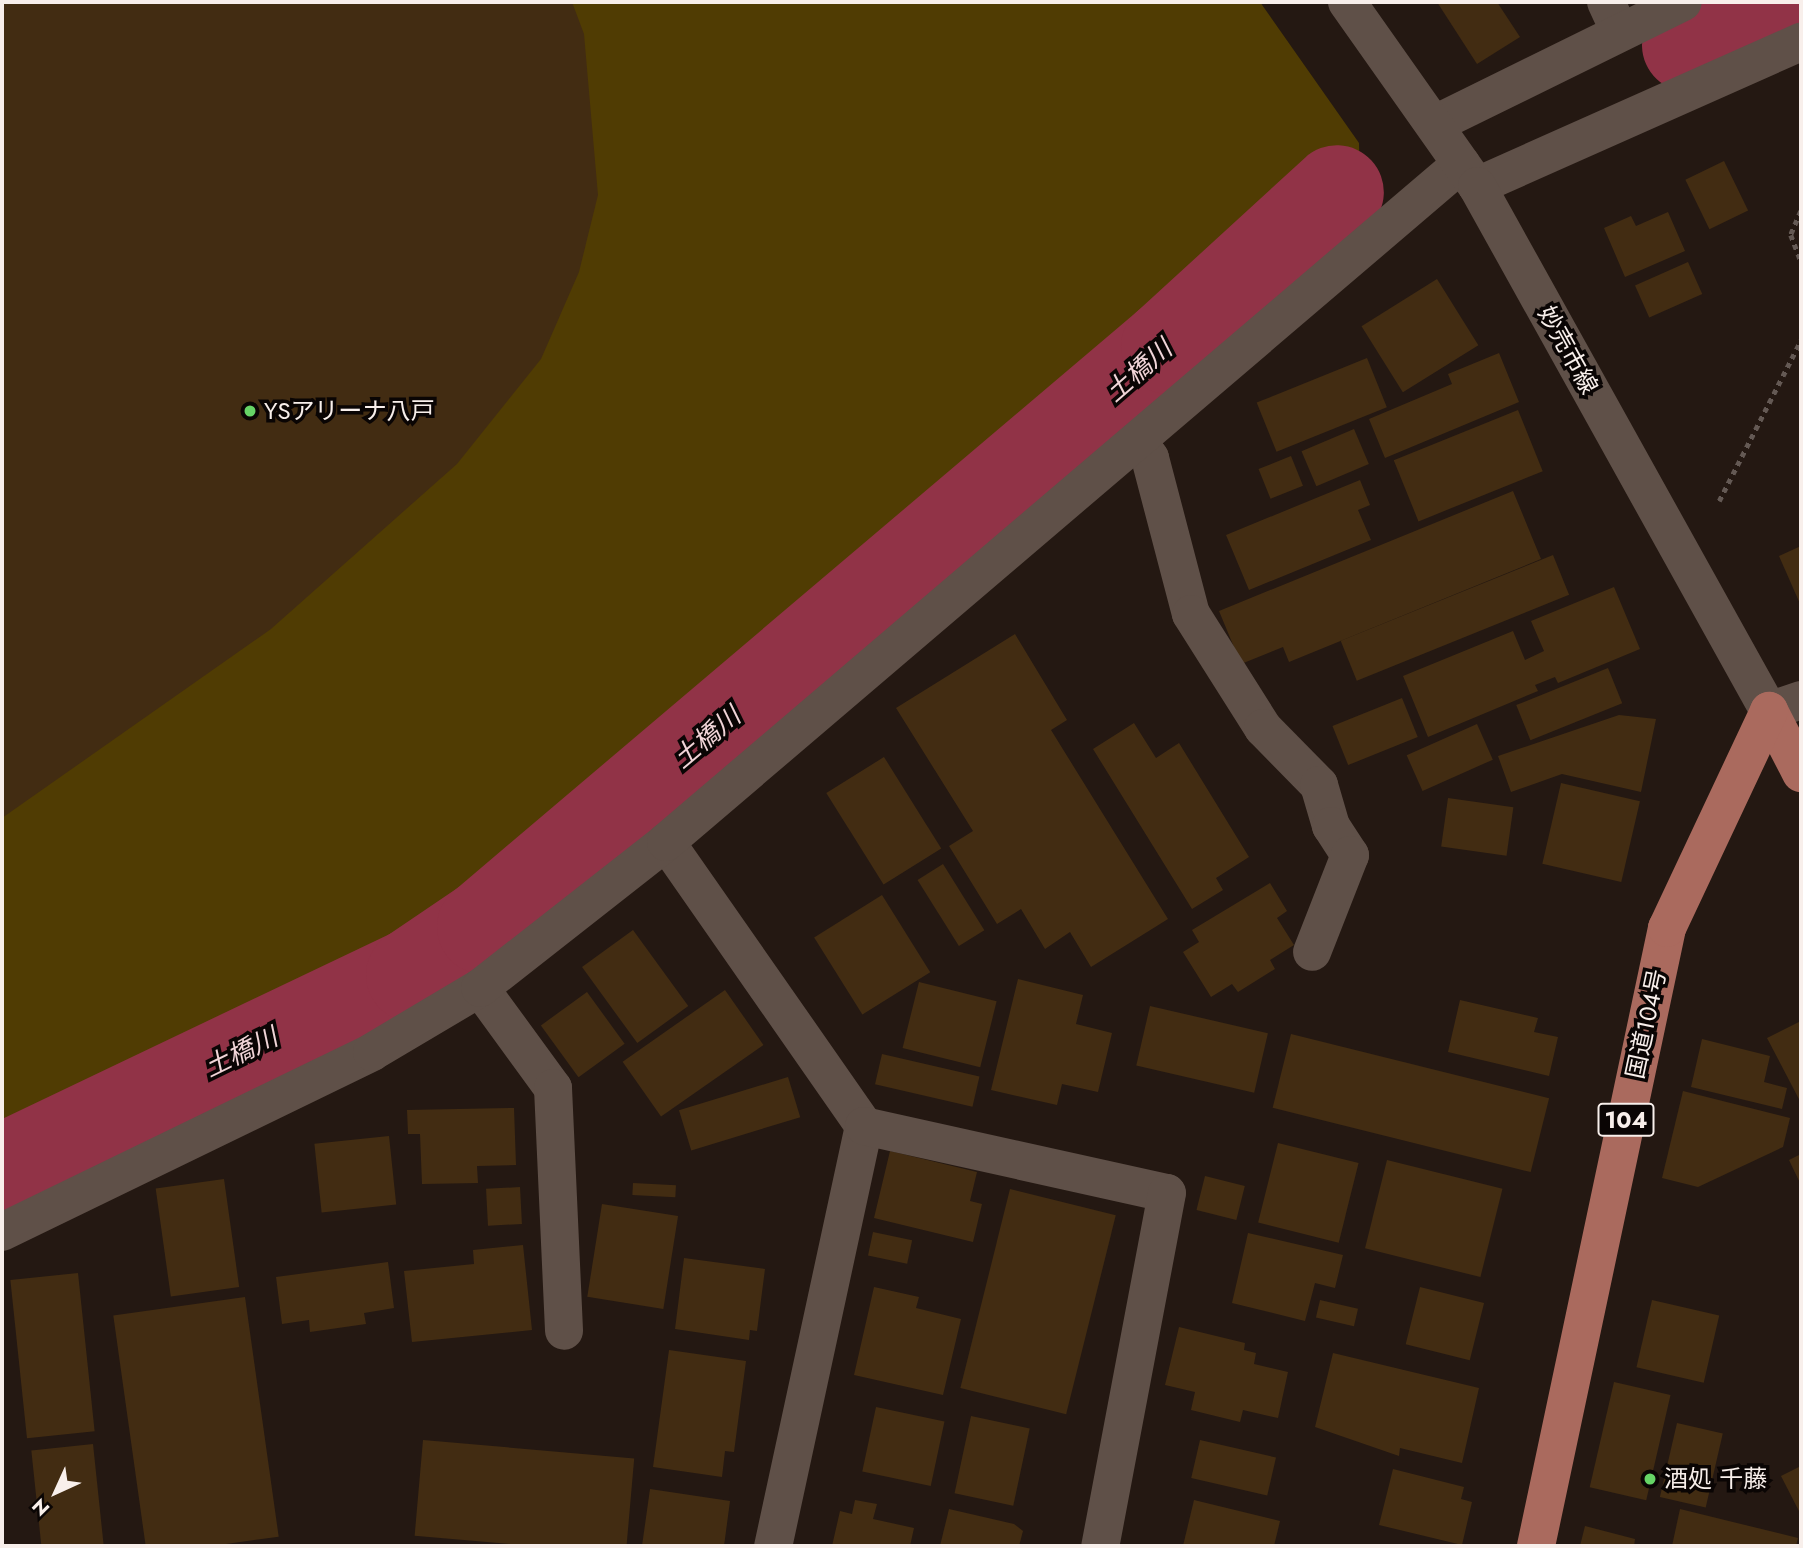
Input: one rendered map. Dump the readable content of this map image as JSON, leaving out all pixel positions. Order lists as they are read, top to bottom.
{
  "streets": {
    "highway": ["国道104号", "104"],
    "street": ["妙売市線"]
  },
  "crossings": [
    ["妙売市線", "国道104号"]
  ],
  "water": ["土橋川"],
  "places": ["YSアリーナ八戸", "酒処 千藤"],
  "north": "bottom left"
}
